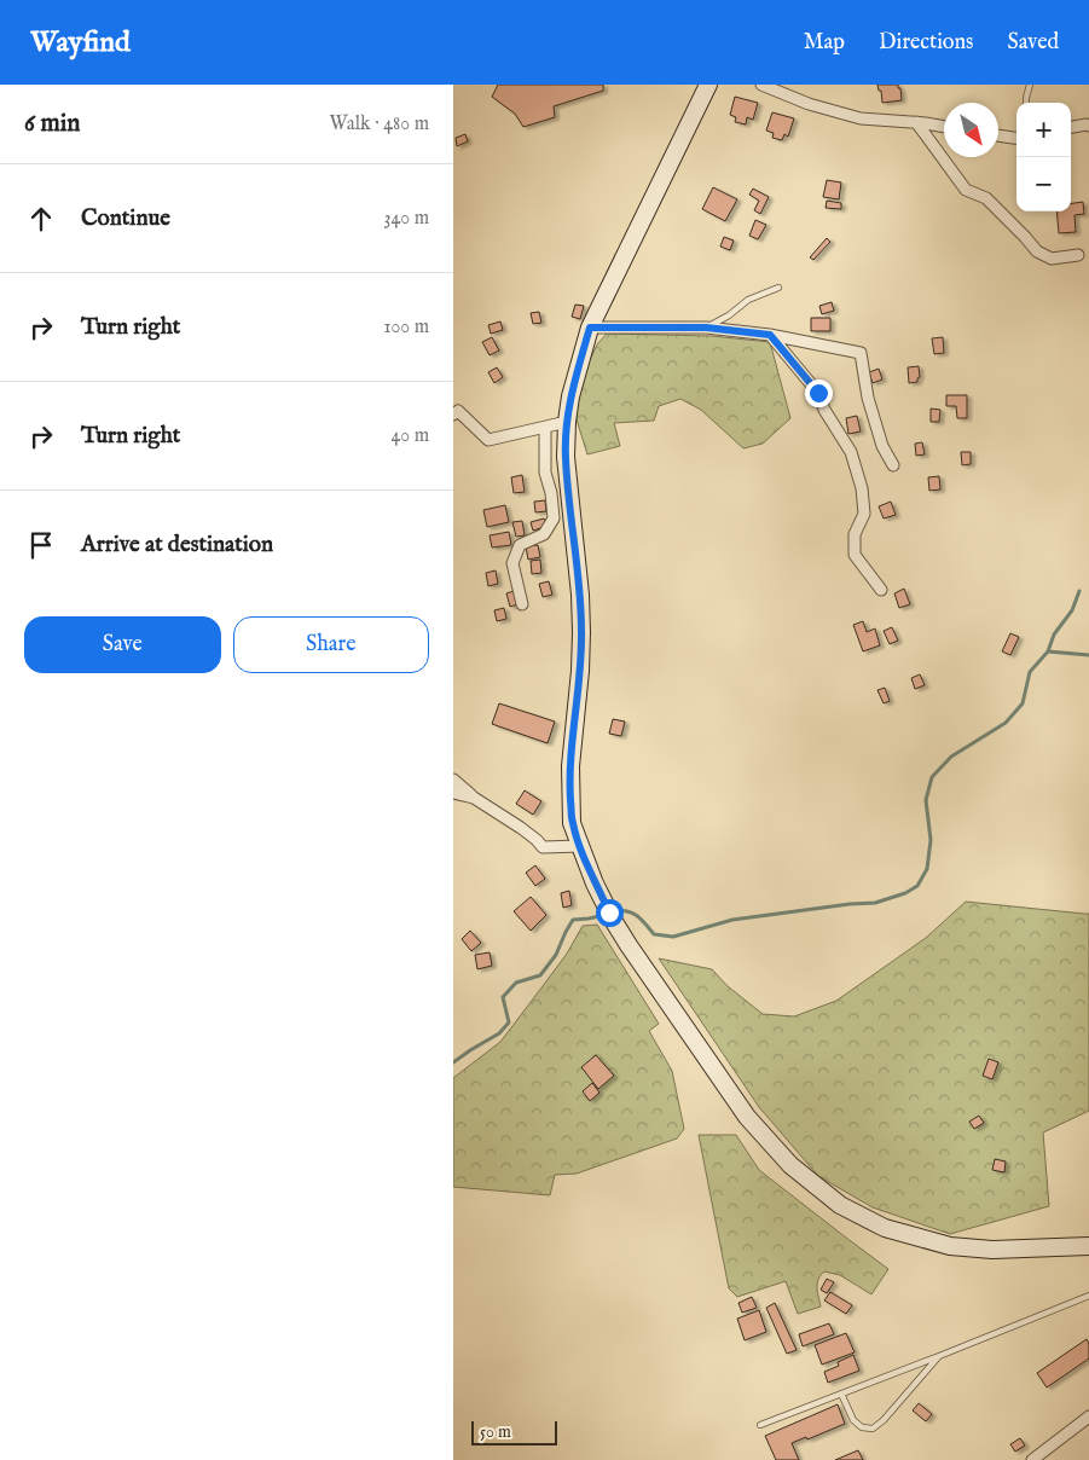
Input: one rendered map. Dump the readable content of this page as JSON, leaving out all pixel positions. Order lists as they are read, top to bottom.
{
  "scale_bar": "50 m",
  "north": "bottom right",
  "page": {
    "header": "Wayfind",
    "nav": ["Map", "Directions", "Saved"],
    "heading": ["6 min", "Walk · 480 m"],
    "map_buttons": ["+", "−"],
    "list": [
      ["Continue", "340 m"],
      ["Turn right", "100 m"],
      ["Turn right", "40 m"],
      "Arrive at destination"
    ],
    "buttons": ["Save", "Share"],
    "scale": "50 m"
  }
}
